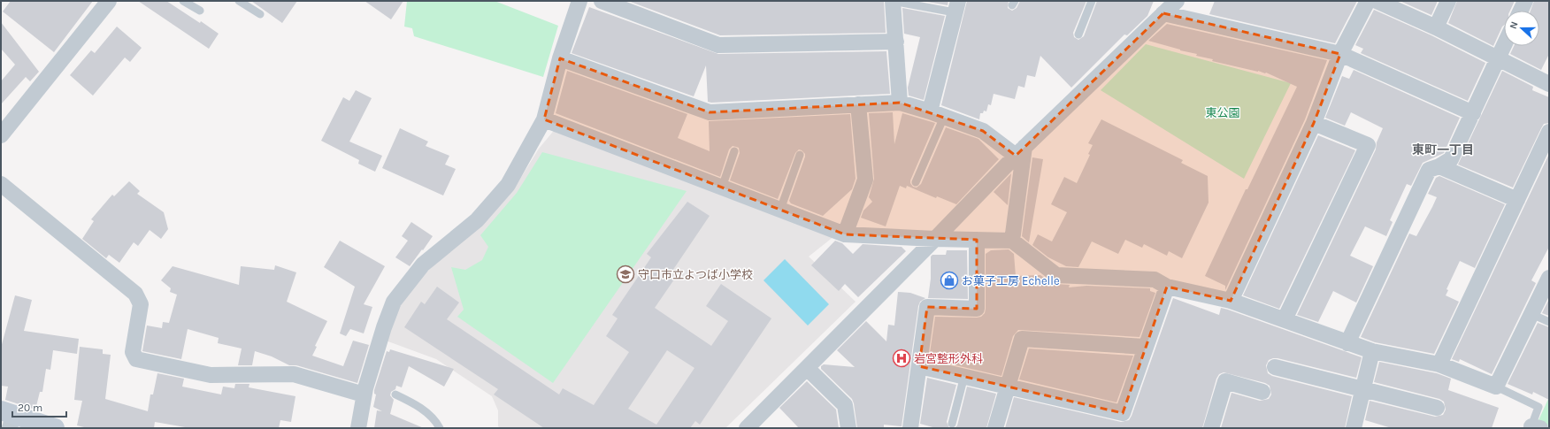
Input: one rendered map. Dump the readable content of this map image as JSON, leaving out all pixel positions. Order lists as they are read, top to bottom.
{
  "districts": ["東町一丁目"],
  "parks": ["東公園"],
  "places": {
    "school or university": ["守口市立よつば小学校"],
    "shop": ["お菓子工房 Echelle"],
    "hospital": ["岩宮整形外科"]
  },
  "scale_bar": "20 m",
  "north": "left"
}
